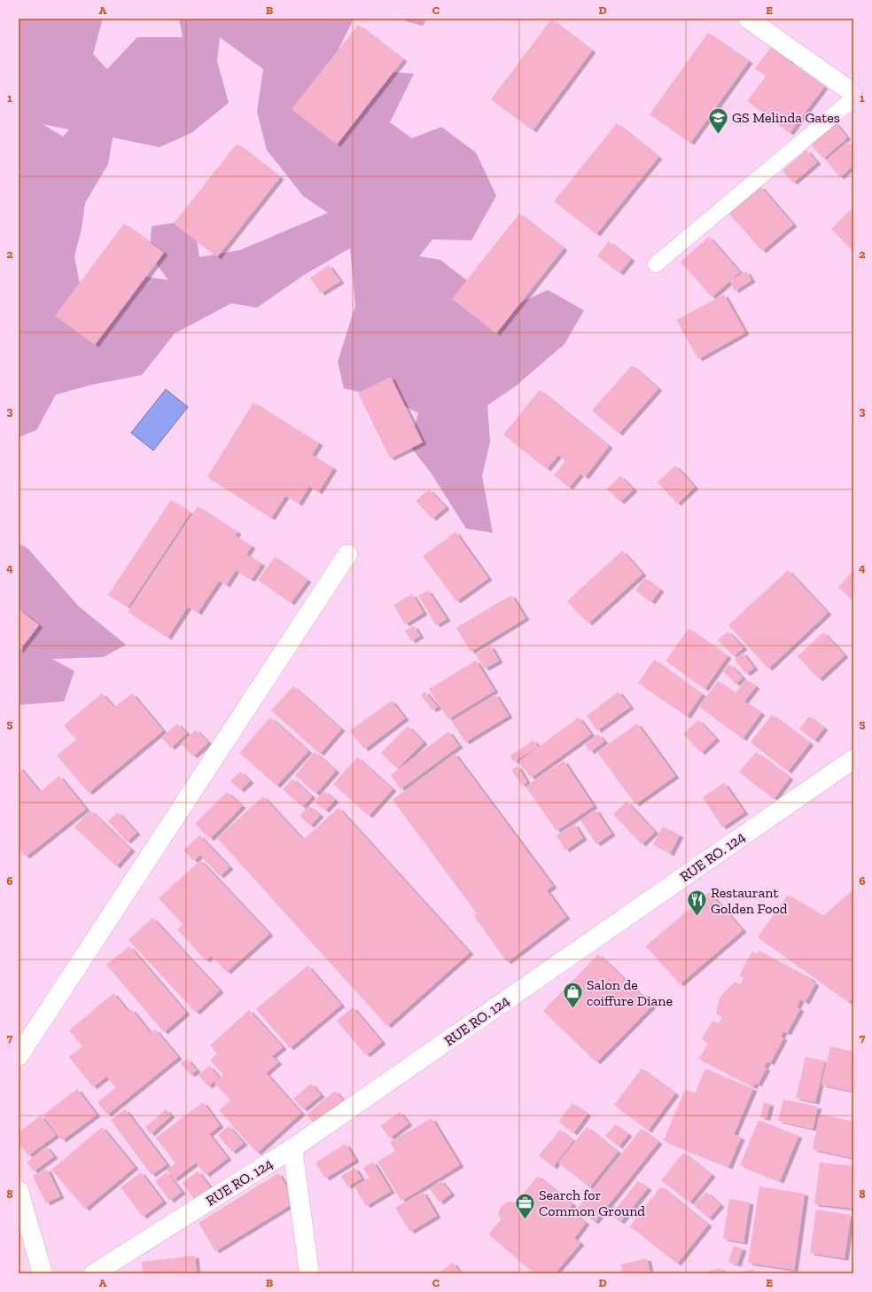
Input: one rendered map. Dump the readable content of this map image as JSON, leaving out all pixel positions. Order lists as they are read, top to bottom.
{
  "streets": {
    "street": ["RUE RO. 124"]
  },
  "places": {
    "school or university": ["GS Melinda Gates"],
    "restaurant": ["Restaurant Golden Food"],
    "shop": ["Salon de coiffure Diane"],
    "office": ["Search for Common Ground"]
  },
  "grid": {
    "columns": [
      "A",
      "B",
      "C",
      "D",
      "E"
    ],
    "rows": [
      "1",
      "2",
      "3",
      "4",
      "5",
      "6",
      "7",
      "8"
    ]
  }
}
